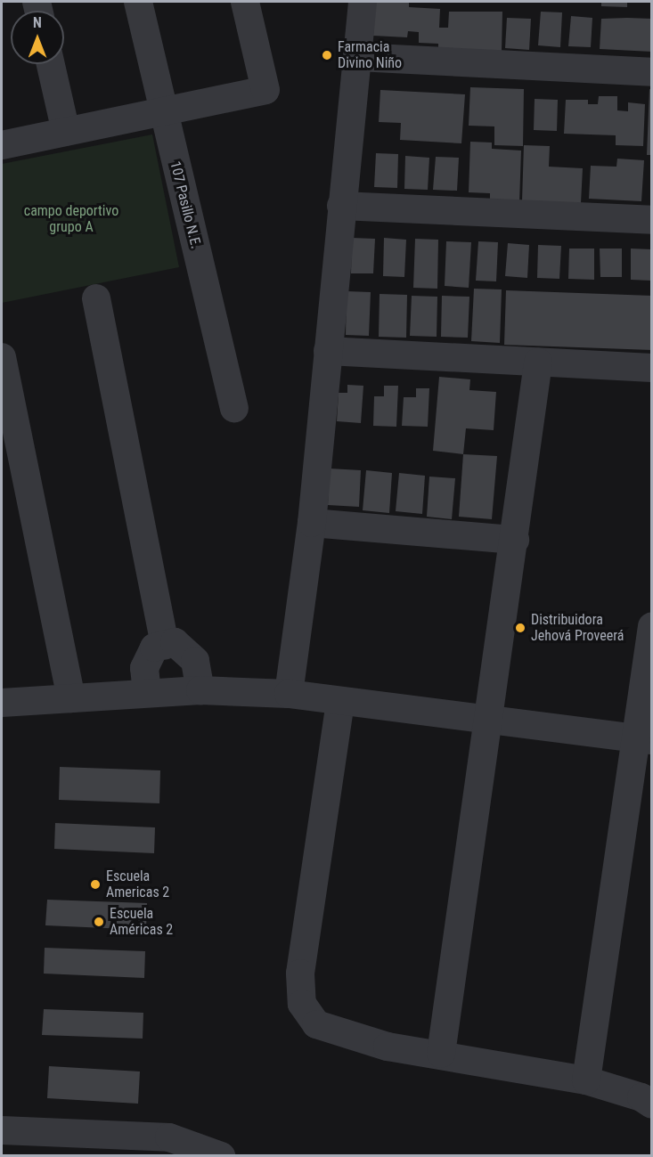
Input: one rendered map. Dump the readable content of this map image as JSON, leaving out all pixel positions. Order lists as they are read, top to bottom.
{
  "streets": {
    "street": ["107 Pasillo N.E."]
  },
  "parks": ["campo deportivo grupo A"],
  "places": [
    "Farmacia Divino Niño",
    "Distribuidora Jehová Proveerá",
    "Escuela Americas 2",
    "Escuela Américas 2"
  ],
  "north": "top"
}
